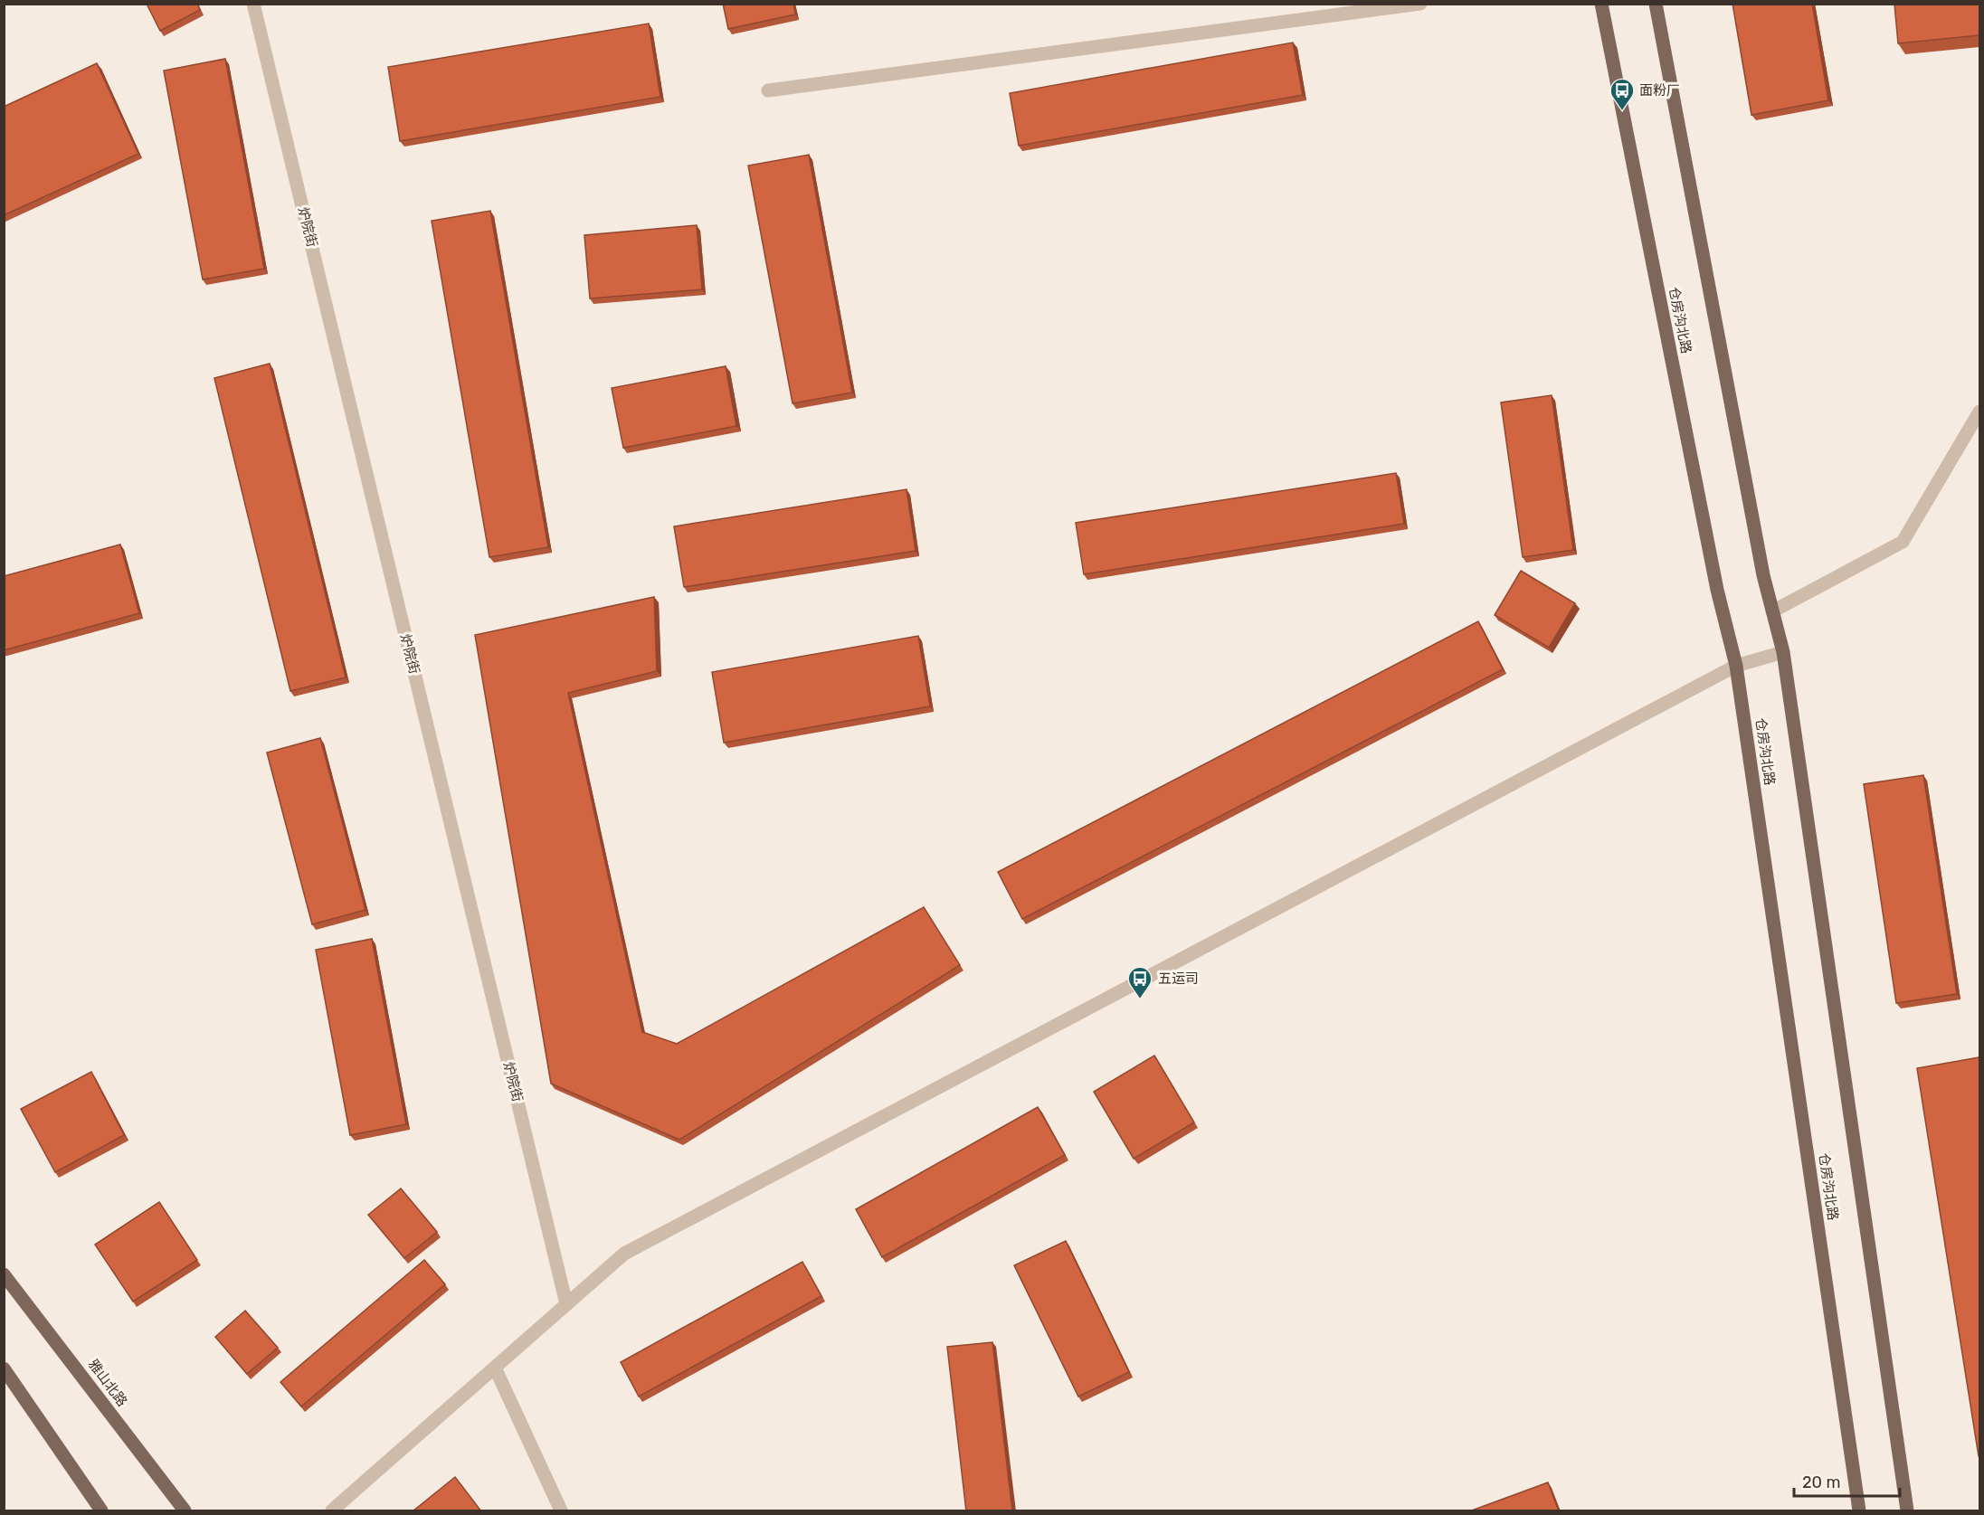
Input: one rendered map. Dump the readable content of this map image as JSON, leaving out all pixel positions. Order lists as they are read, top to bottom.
{
  "streets": {
    "main road": ["仓房沟北路", "雅山北路"],
    "street": ["炉院街"]
  },
  "places": {
    "bus stop": ["面粉厂", "五运司"]
  },
  "scale_bar": "20 m"
}
